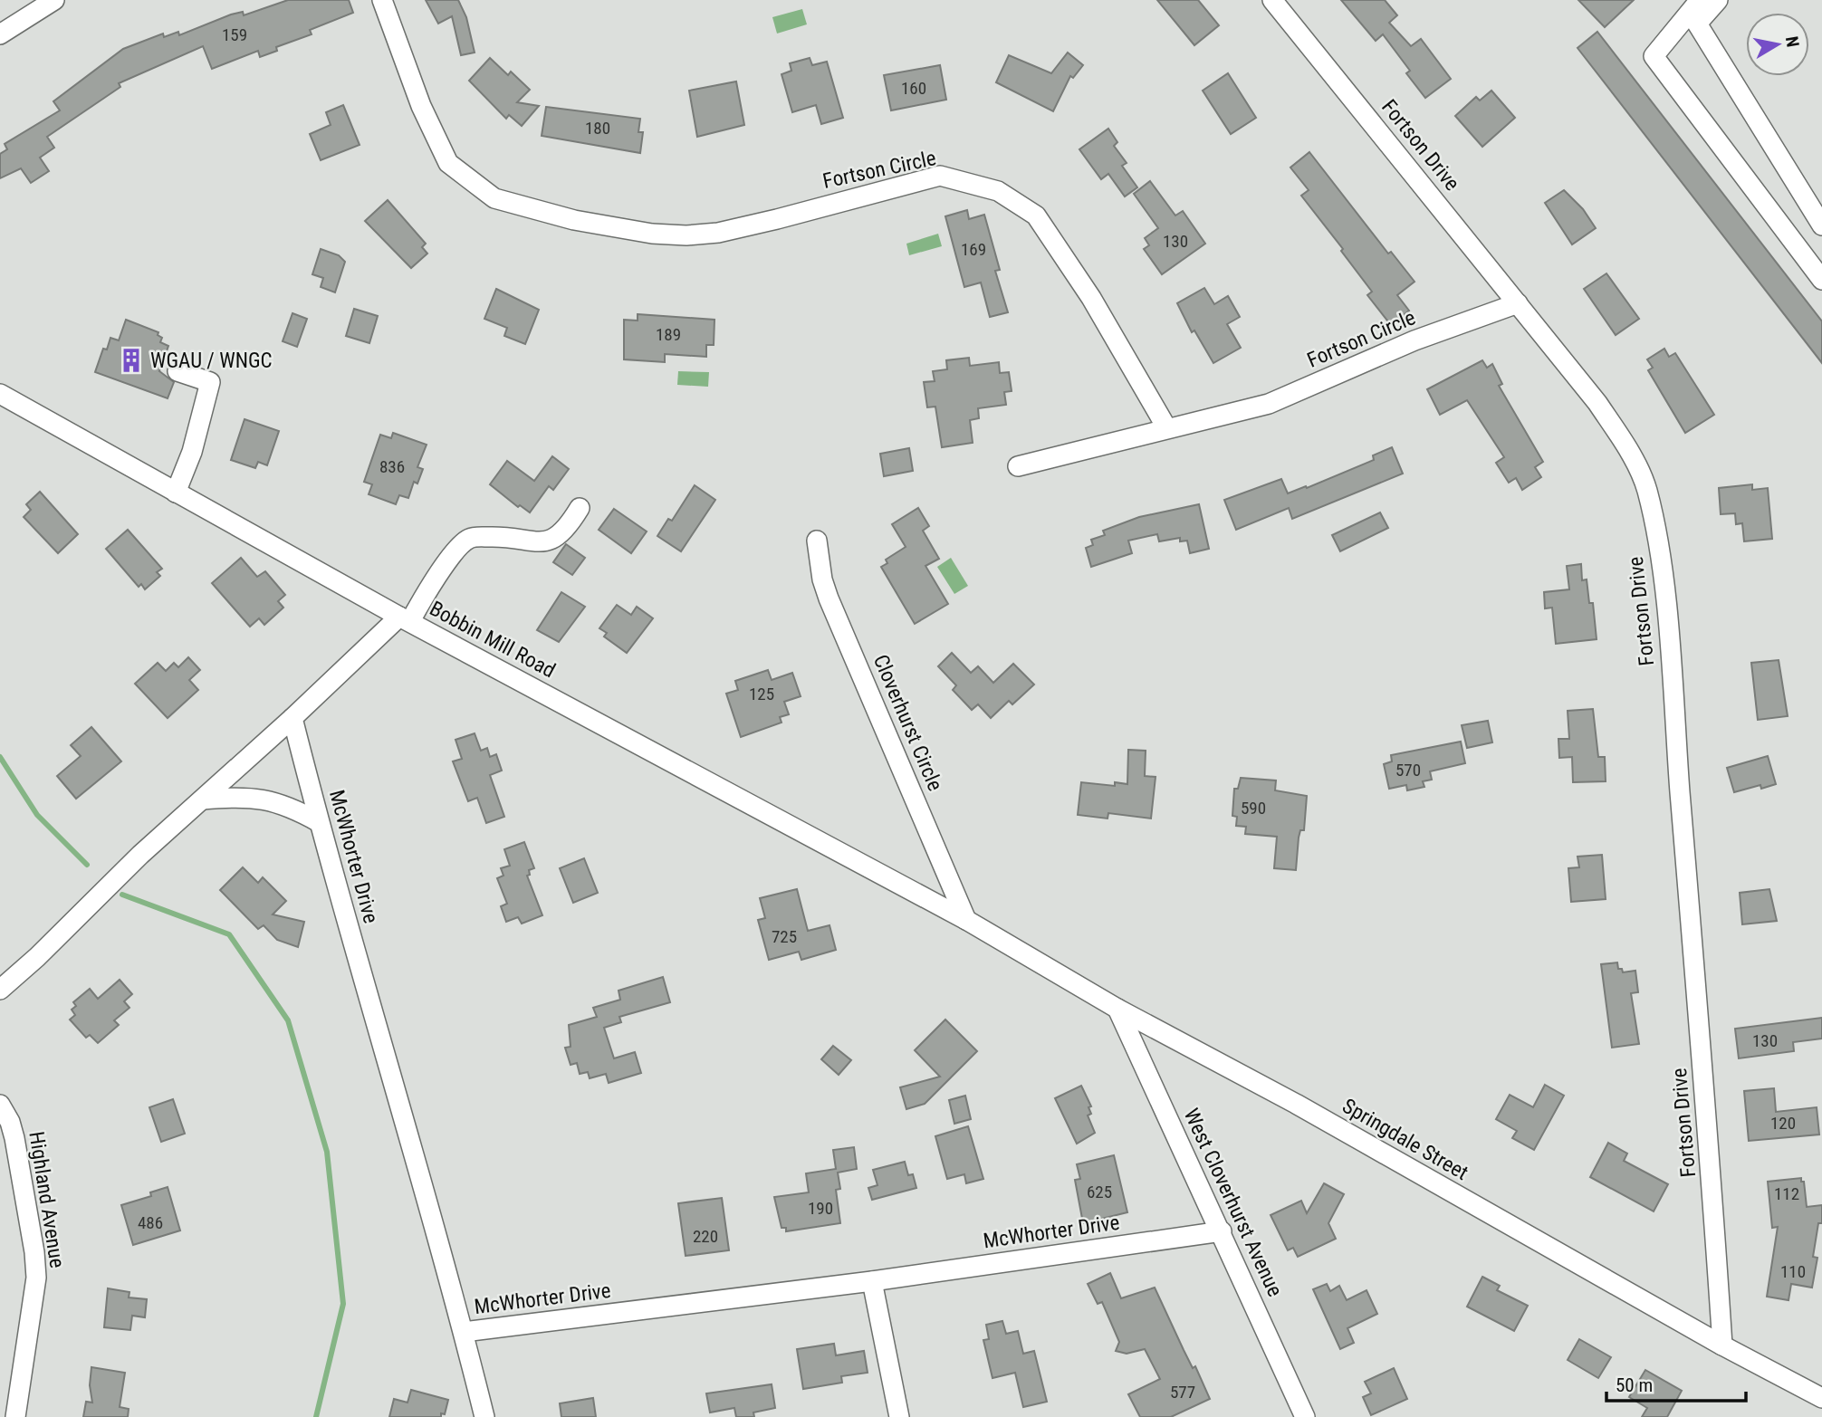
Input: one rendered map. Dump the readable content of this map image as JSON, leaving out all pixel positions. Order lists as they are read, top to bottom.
{
  "streets": {
    "street": [
      "Fortson Drive",
      "Fortson Circle",
      "Bobbin Mill Road",
      "Cloverhurst Circle",
      "McWhorter Drive",
      "Springdale Street",
      "Highland Avenue",
      "West Cloverhurst Avenue"
    ]
  },
  "crossings": [
    ["Fortson Drive", "Fortson Circle"],
    ["Fortson Drive", "Springdale Street"],
    ["Bobbin Mill Road", "Cloverhurst Circle"],
    ["Bobbin Mill Road", "Springdale Street"],
    ["Cloverhurst Circle", "Springdale Street"],
    ["McWhorter Drive", "West Cloverhurst Avenue"],
    ["Springdale Street", "West Cloverhurst Avenue"]
  ],
  "places": {
    "building": ["WGAU / WNGC"]
  },
  "house_numbers": [
    "159",
    "160",
    "180",
    "130",
    "169",
    "189",
    "836",
    "125",
    "570",
    "590",
    "725",
    "130",
    "120",
    "625",
    "112",
    "190",
    "486",
    "220",
    "110",
    "577"
  ],
  "scale_bar": "50 m",
  "north": "right"
}
